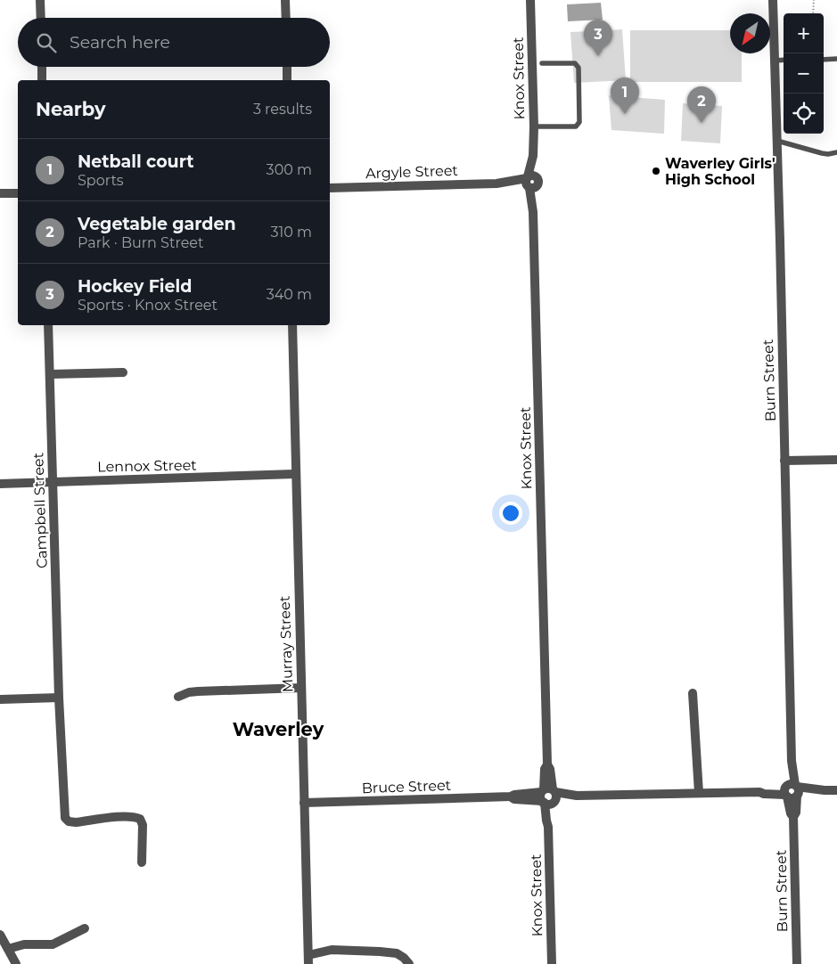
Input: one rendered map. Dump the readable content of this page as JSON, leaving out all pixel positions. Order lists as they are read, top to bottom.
{
  "streets": {
    "street": [
      "Knox Street",
      "Argyle Street",
      "Burn Street",
      "Lennox Street",
      "Campbell Street",
      "Murray Street",
      "Bruce Street"
    ]
  },
  "crossings": [
    ["Knox Street", "Argyle Street"],
    ["Knox Street", "Bruce Street"],
    ["Burn Street", "Bruce Street"],
    ["Lennox Street", "Campbell Street"],
    ["Lennox Street", "Murray Street"],
    ["Murray Street", "Bruce Street"]
  ],
  "districts": ["Waverley"],
  "places": ["Waverley Girls' High School"],
  "north": "bottom left",
  "page": {
    "map_buttons": ["+", "−"],
    "search": "Search here",
    "pins": ["3", "1", "2"],
    "heading": ["Nearby", "3 results"],
    "list": [
      {
        "mark": "1",
        "name": "Netball court",
        "note": "Sports",
        "value": "300 m"
      },
      {
        "mark": "2",
        "name": "Vegetable garden",
        "note": "Park · Burn Street",
        "value": "310 m"
      },
      {
        "mark": "3",
        "name": "Hockey Field",
        "note": "Sports · Knox Street",
        "value": "340 m"
      }
    ]
  }
}
